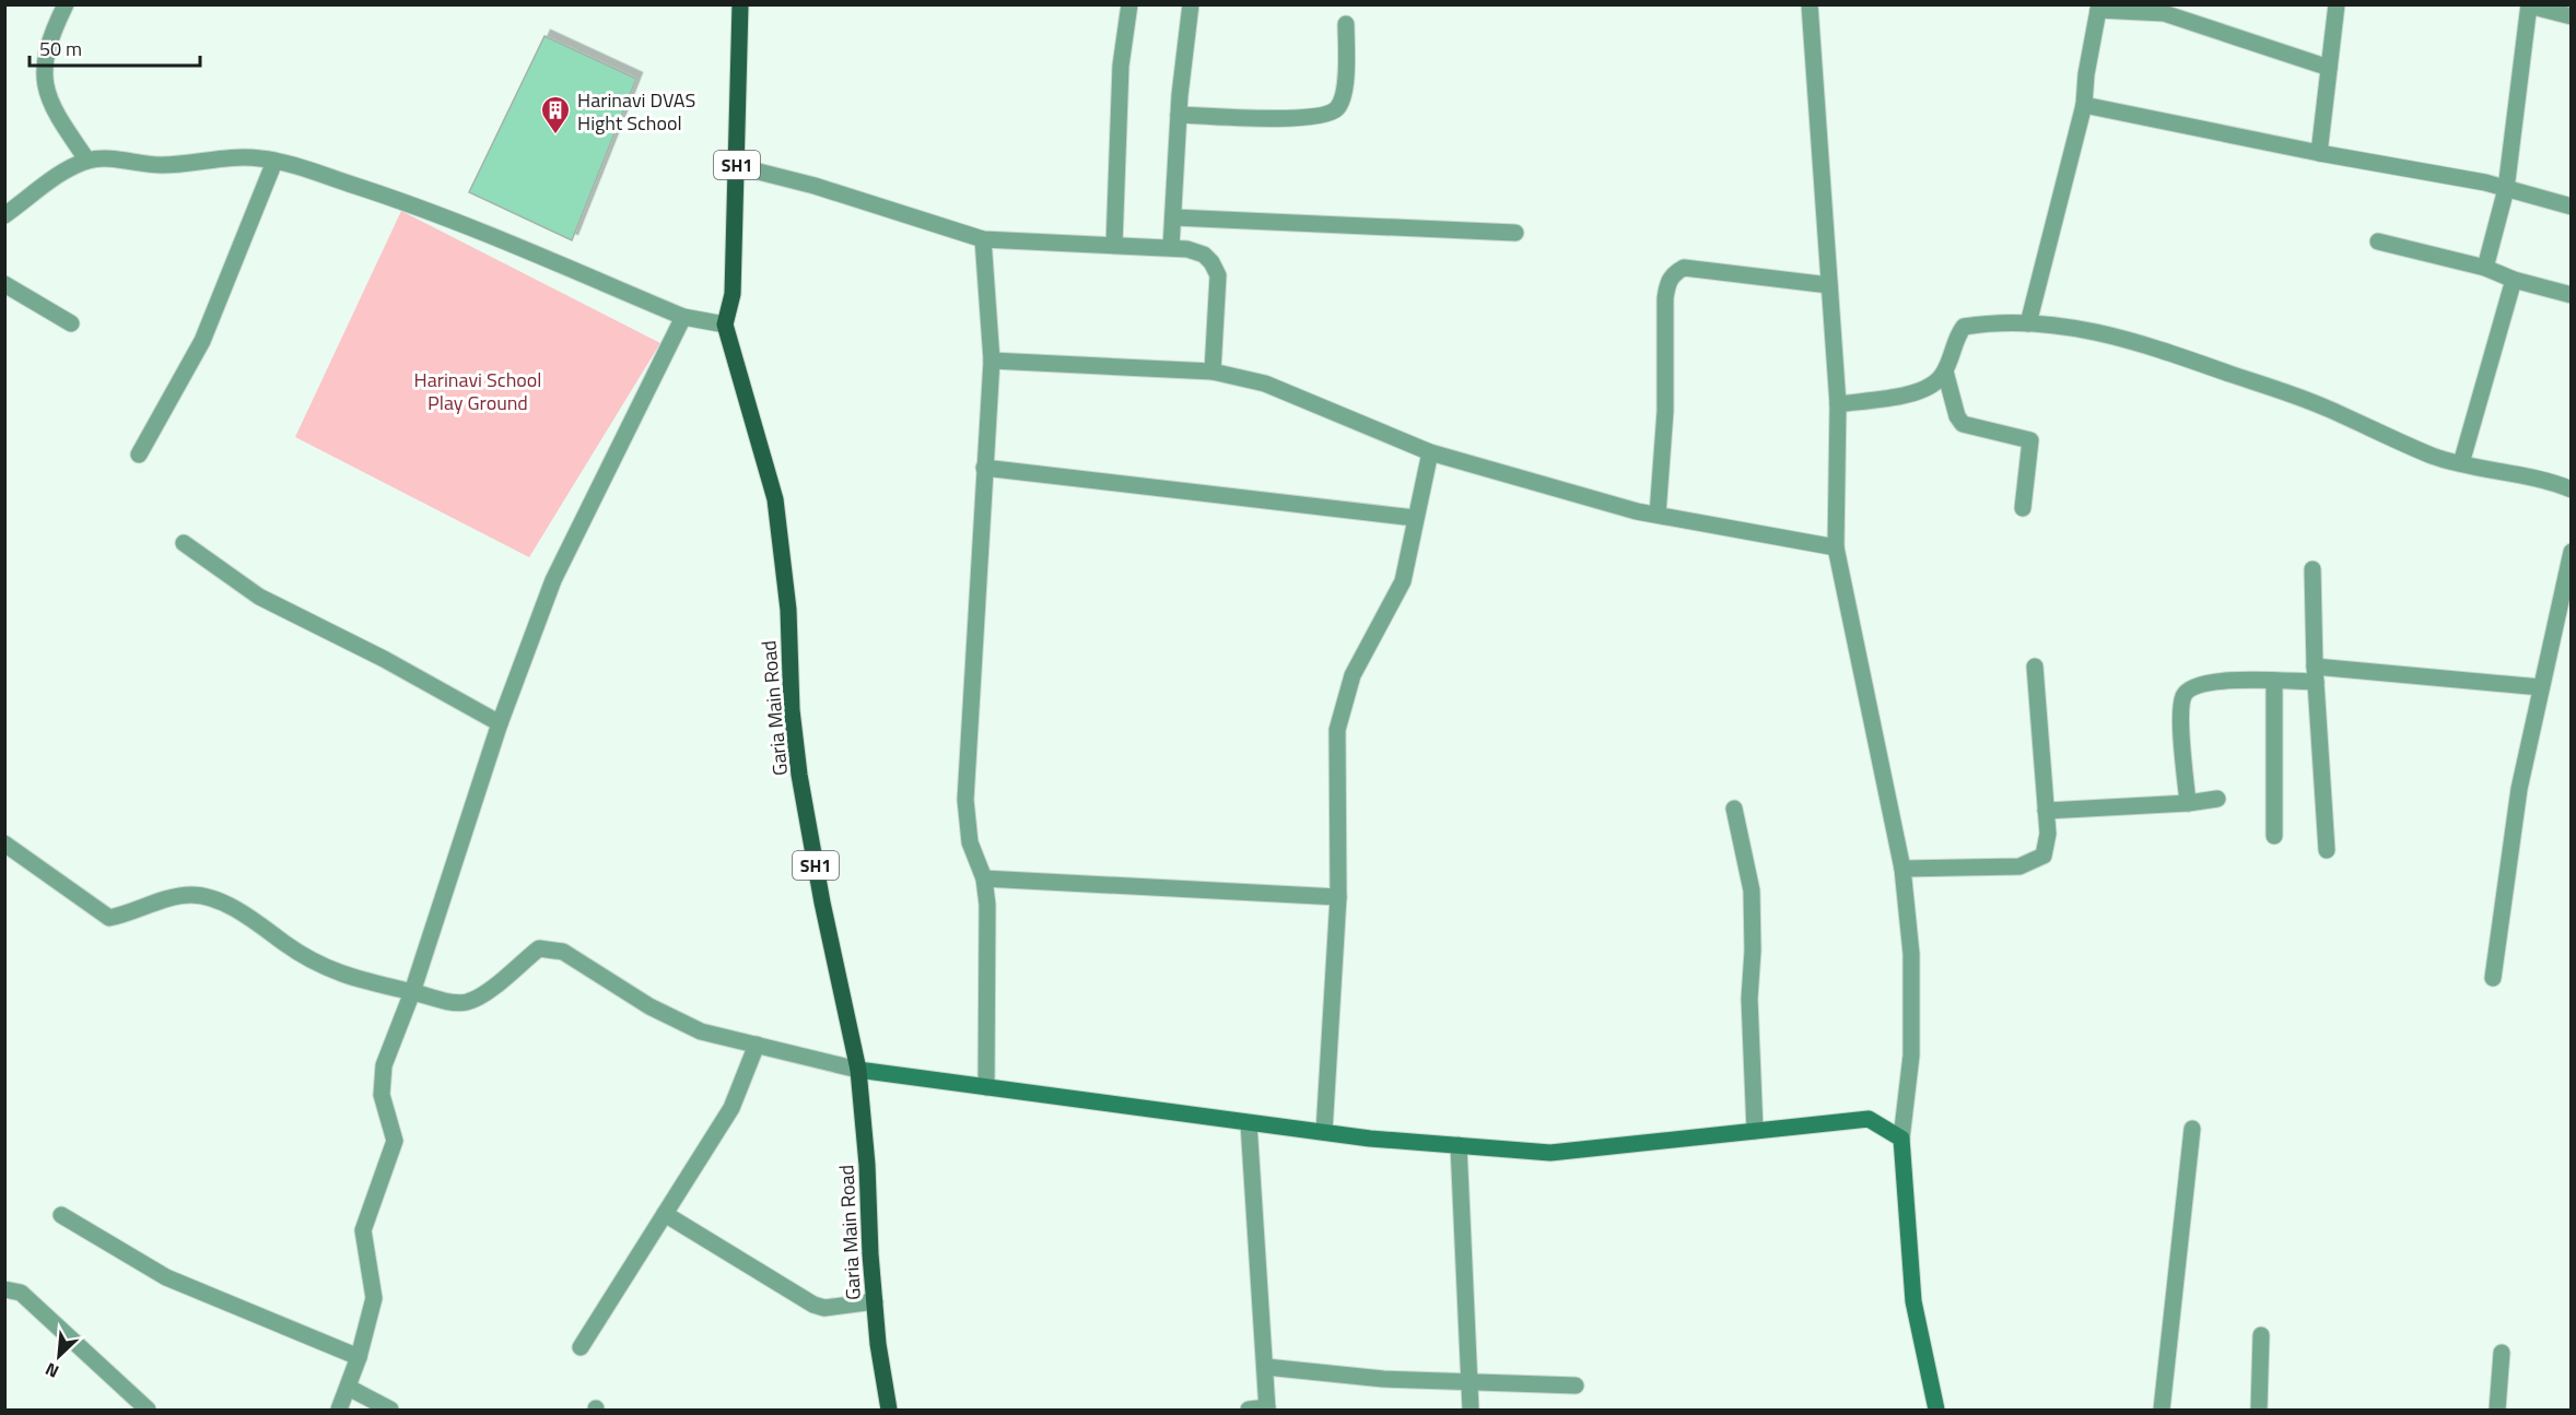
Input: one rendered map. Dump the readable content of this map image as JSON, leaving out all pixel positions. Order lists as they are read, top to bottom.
{
  "streets": {
    "main road": ["SH1", "Garia Main Road"]
  },
  "parks": ["Harinavi School Play Ground"],
  "places": {
    "building": ["Harinavi DVAS Hight School"]
  },
  "scale_bar": "50 m",
  "north": "bottom left"
}
